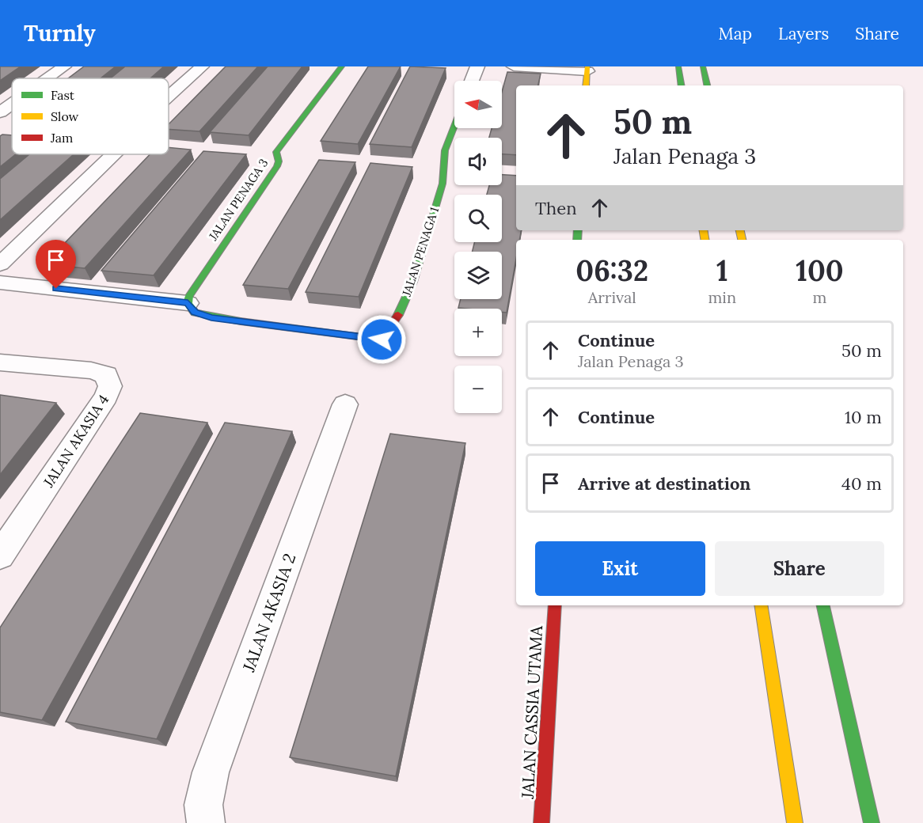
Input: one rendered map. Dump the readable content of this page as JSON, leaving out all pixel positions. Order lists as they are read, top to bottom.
{
  "streets": {
    "street": [
      "JALAN PENAGA 3",
      "JALAN PENAGA 1",
      "JALAN AKASIA 4",
      "JALAN AKASIA 2",
      "JALAN CASSIA UTAMA"
    ]
  },
  "crossings": [
    ["JALAN PENAGA 3", "JALAN PENAGA 1"]
  ],
  "legend": ["Fast", "Slow", "Jam"],
  "north": "left",
  "page": {
    "header": "Turnly",
    "nav": ["Map", "Layers", "Share"],
    "map_buttons": ["+", "−"],
    "turn": ["50 m", "Jalan Penaga 3"],
    "then": "Then",
    "eta": [
      "06:32",
      "Arrival",
      "1",
      "min",
      "100",
      "m"
    ],
    "list": [
      {
        "name": "Continue",
        "note": "Jalan Penaga 3",
        "value": "50 m"
      },
      {
        "name": "Continue",
        "value": "10 m"
      },
      {
        "name": "Arrive at destination",
        "value": "40 m"
      }
    ],
    "buttons": ["Exit", "Share"]
  }
}
